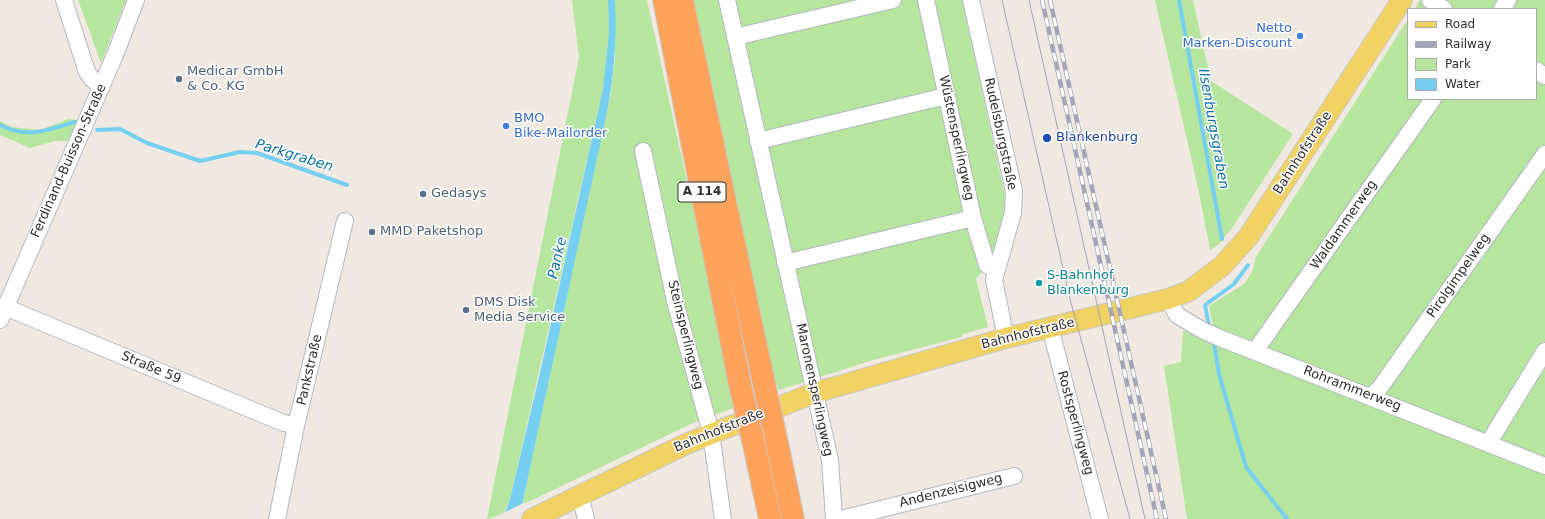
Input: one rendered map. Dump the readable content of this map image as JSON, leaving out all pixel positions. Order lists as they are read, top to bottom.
{
  "streets": {
    "highway": ["A 114"],
    "main road": ["Bahnhofstraße"],
    "street": [
      "Rudelsburgstraße",
      "Wüstensperlingweg",
      "Ferdinand-Buisson-Straße",
      "Waldammerweg",
      "Pirolgimpelweg",
      "Steinsperlingweg",
      "Straße 59",
      "Pankstraße",
      "Rohrammerweg",
      "Maronensperlingweg",
      "Rostsperlingweg",
      "Andenzeisigweg"
    ]
  },
  "crossings": [
    ["Rudelsburgstraße", "Wüstensperlingweg"],
    ["Rudelsburgstraße", "Bahnhofstraße"],
    ["Bahnhofstraße", "Steinsperlingweg"],
    ["Bahnhofstraße", "Rohrammerweg"],
    ["Bahnhofstraße", "Maronensperlingweg"],
    ["Bahnhofstraße", "Rostsperlingweg"],
    ["Ferdinand-Buisson-Straße", "Straße 59"],
    ["Waldammerweg", "Rohrammerweg"],
    ["Pirolgimpelweg", "Rohrammerweg"],
    ["Straße 59", "Pankstraße"]
  ],
  "water": ["Ilsenburgsgraben", "Parkgraben", "Panke"],
  "places": [
    "Netto Marken-Discount",
    "Medicar GmbH & Co. KG",
    "BMO Bike-Mailorder",
    "Blankenburg",
    "Gedasys",
    "MMD Paketshop",
    "S-Bahnhof Blankenburg",
    "DMS Disk Media Service"
  ],
  "legend": [
    "Road",
    "Railway",
    "Park",
    "Water"
  ]
}
